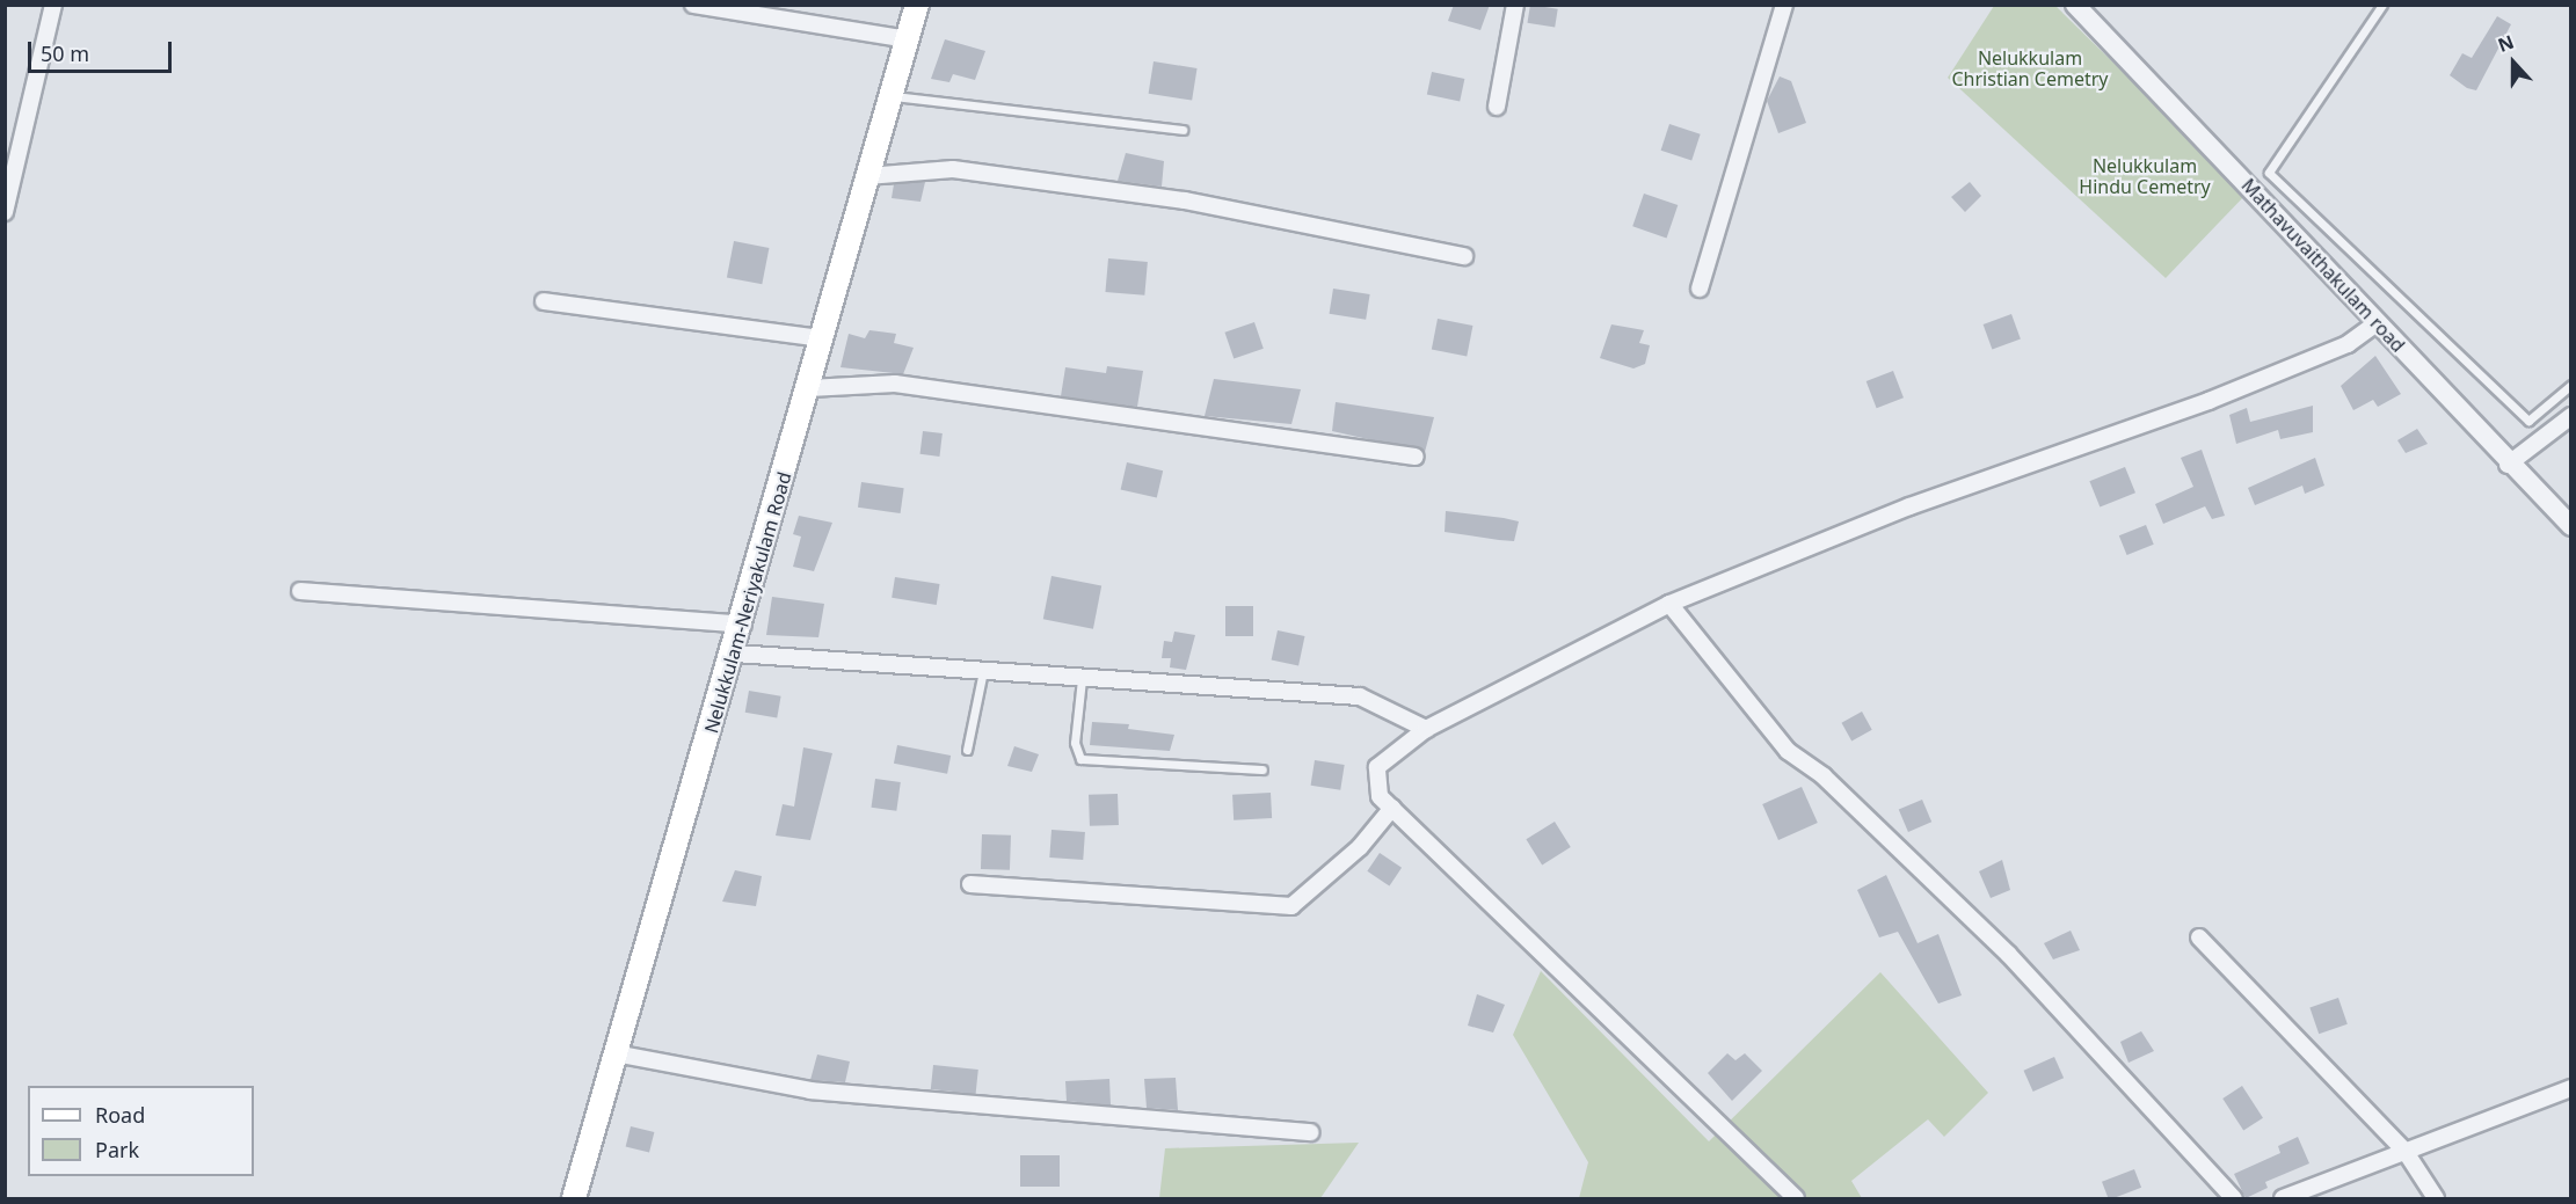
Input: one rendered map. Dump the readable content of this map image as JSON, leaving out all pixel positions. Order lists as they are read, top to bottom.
{
  "streets": {
    "main road": ["Nelukkulam-Neriyakulam Road"],
    "street": ["Mathavuvaithakulam road"]
  },
  "parks": ["Nelukkulam Christian Cemetry", "Nelukkulam Hindu Cemetry"],
  "legend": ["Road", "Park"],
  "scale_bar": "50 m",
  "north": "top"
}
